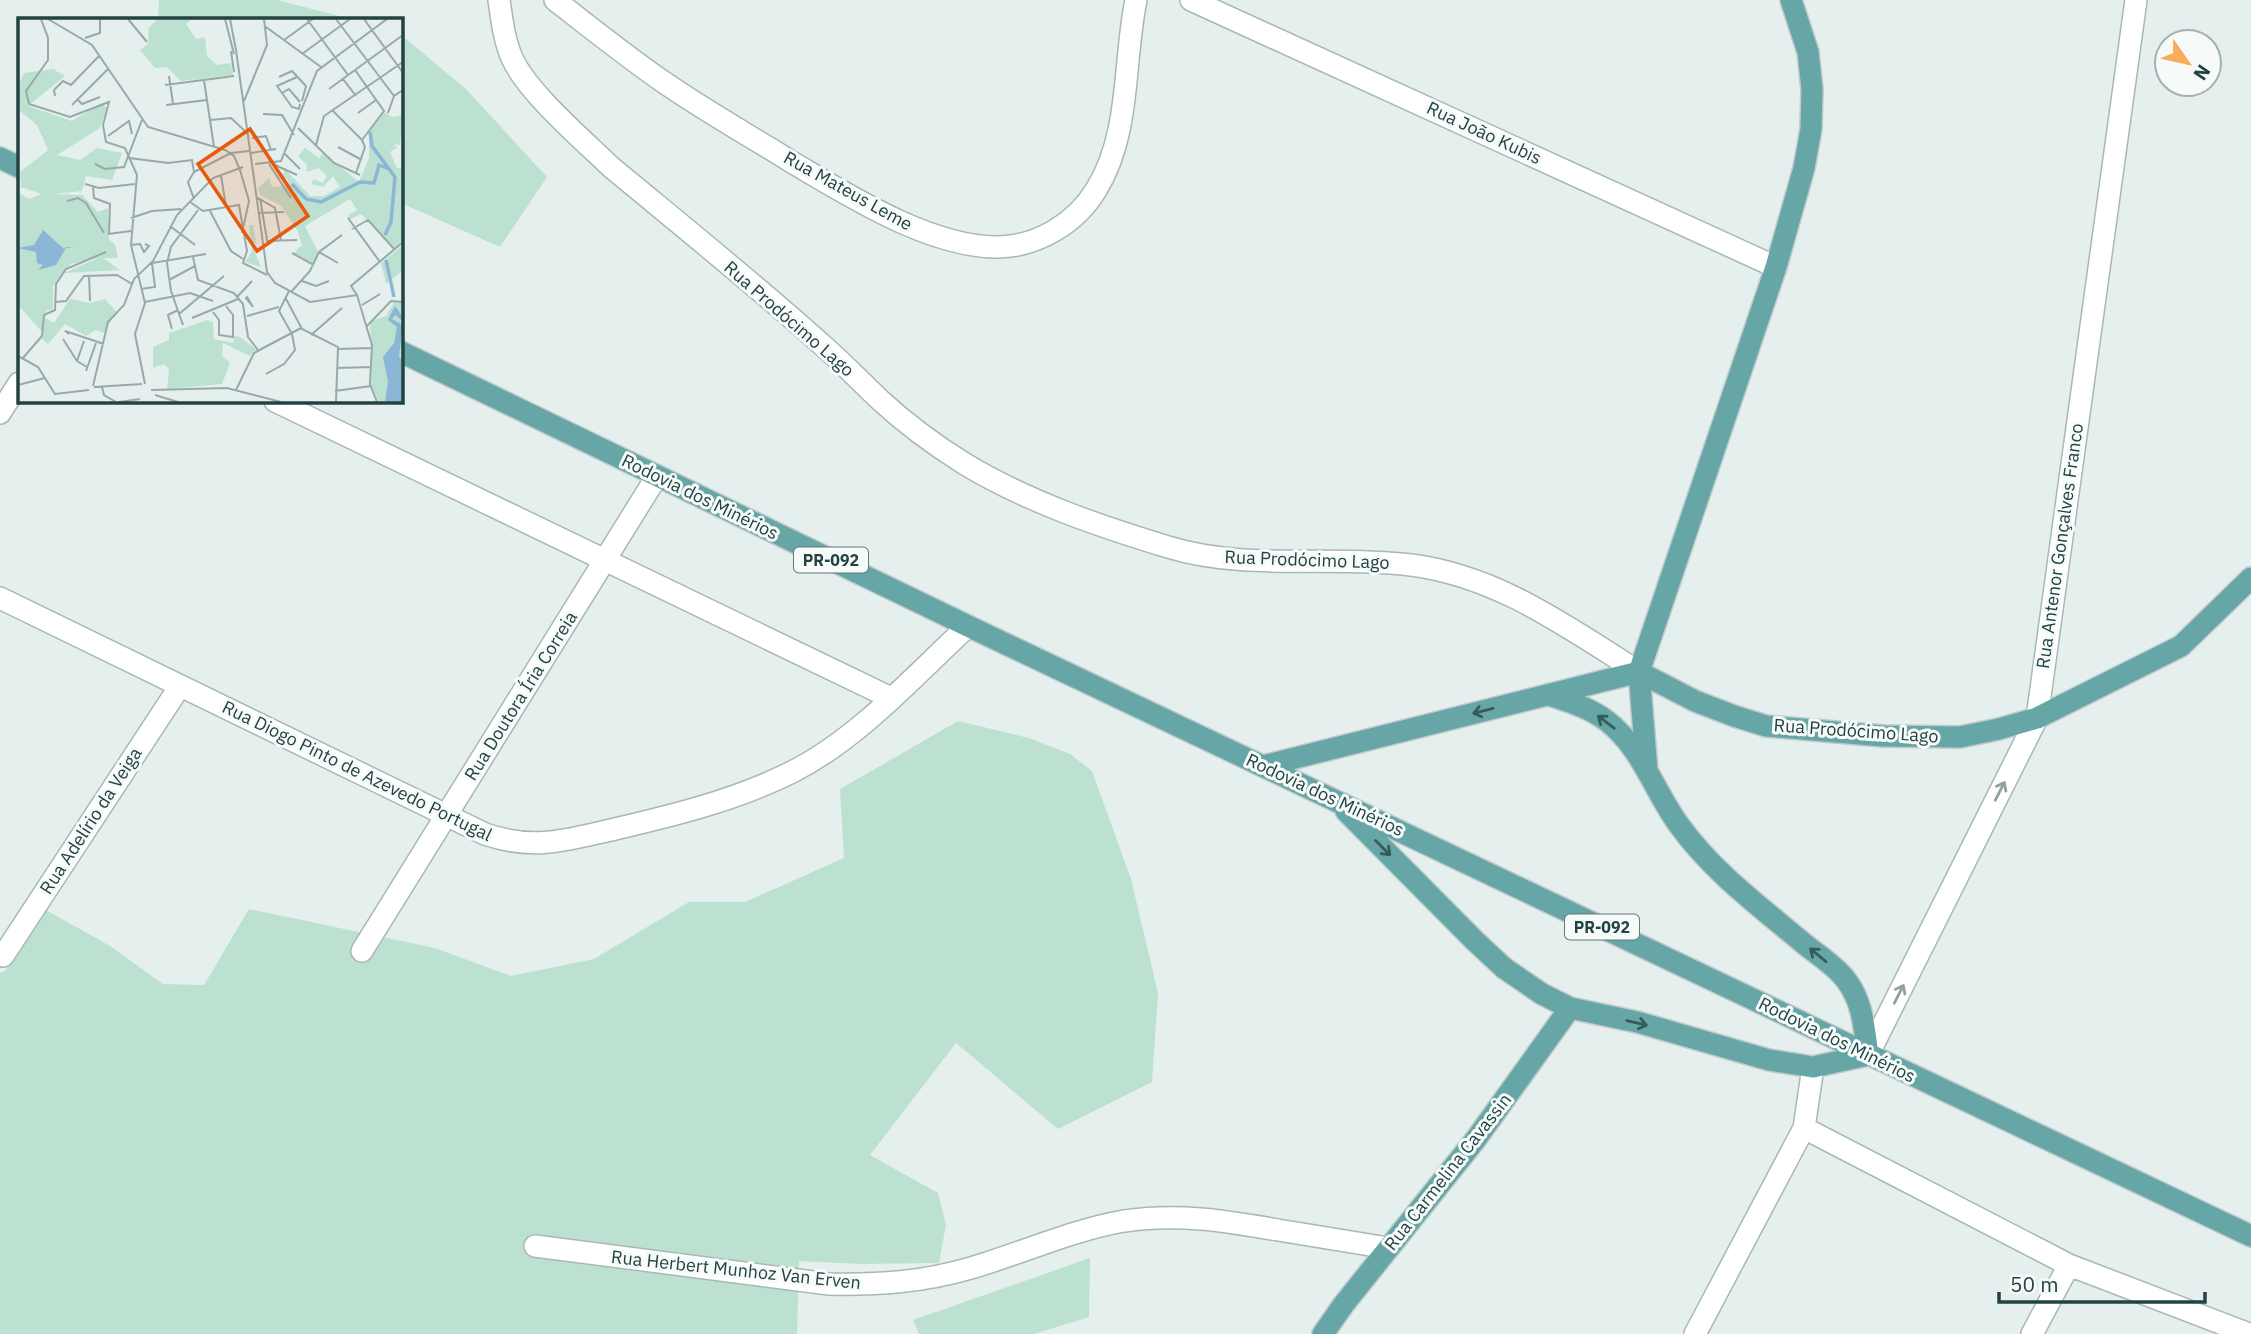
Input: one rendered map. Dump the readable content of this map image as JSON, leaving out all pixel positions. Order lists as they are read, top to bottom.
{
  "streets": {
    "main road": [
      "Rua Prodócimo Lago",
      "Rodovia dos Minérios",
      "PR-092",
      "Rua Carmelina Cavassin"
    ],
    "street": [
      "Rua João Kubis",
      "Rua Mateus Leme",
      "Rua Antenor Gonçalves Franco",
      "Rua Doutora Íria Correia",
      "Rua Diogo Pinto de Azevedo Portugal",
      "Rua Adelírio da Veiga",
      "Rua Herbert Munhoz Van Erven"
    ]
  },
  "crossings": [
    ["Rua Prodócimo Lago", "Rua Antenor Gonçalves Franco"],
    ["Rodovia dos Minérios", "Rua Antenor Gonçalves Franco"],
    ["Rodovia dos Minérios", "Rua Doutora Íria Correia"],
    ["Rodovia dos Minérios", "Rua Diogo Pinto de Azevedo Portugal"],
    ["Rua Doutora Íria Correia", "Rua Diogo Pinto de Azevedo Portugal"],
    ["Rua Diogo Pinto de Azevedo Portugal", "Rua Adelírio da Veiga"],
    ["Rua Carmelina Cavassin", "Rua Herbert Munhoz Van Erven"]
  ],
  "scale_bar": "50 m",
  "north": "bottom right"
}
